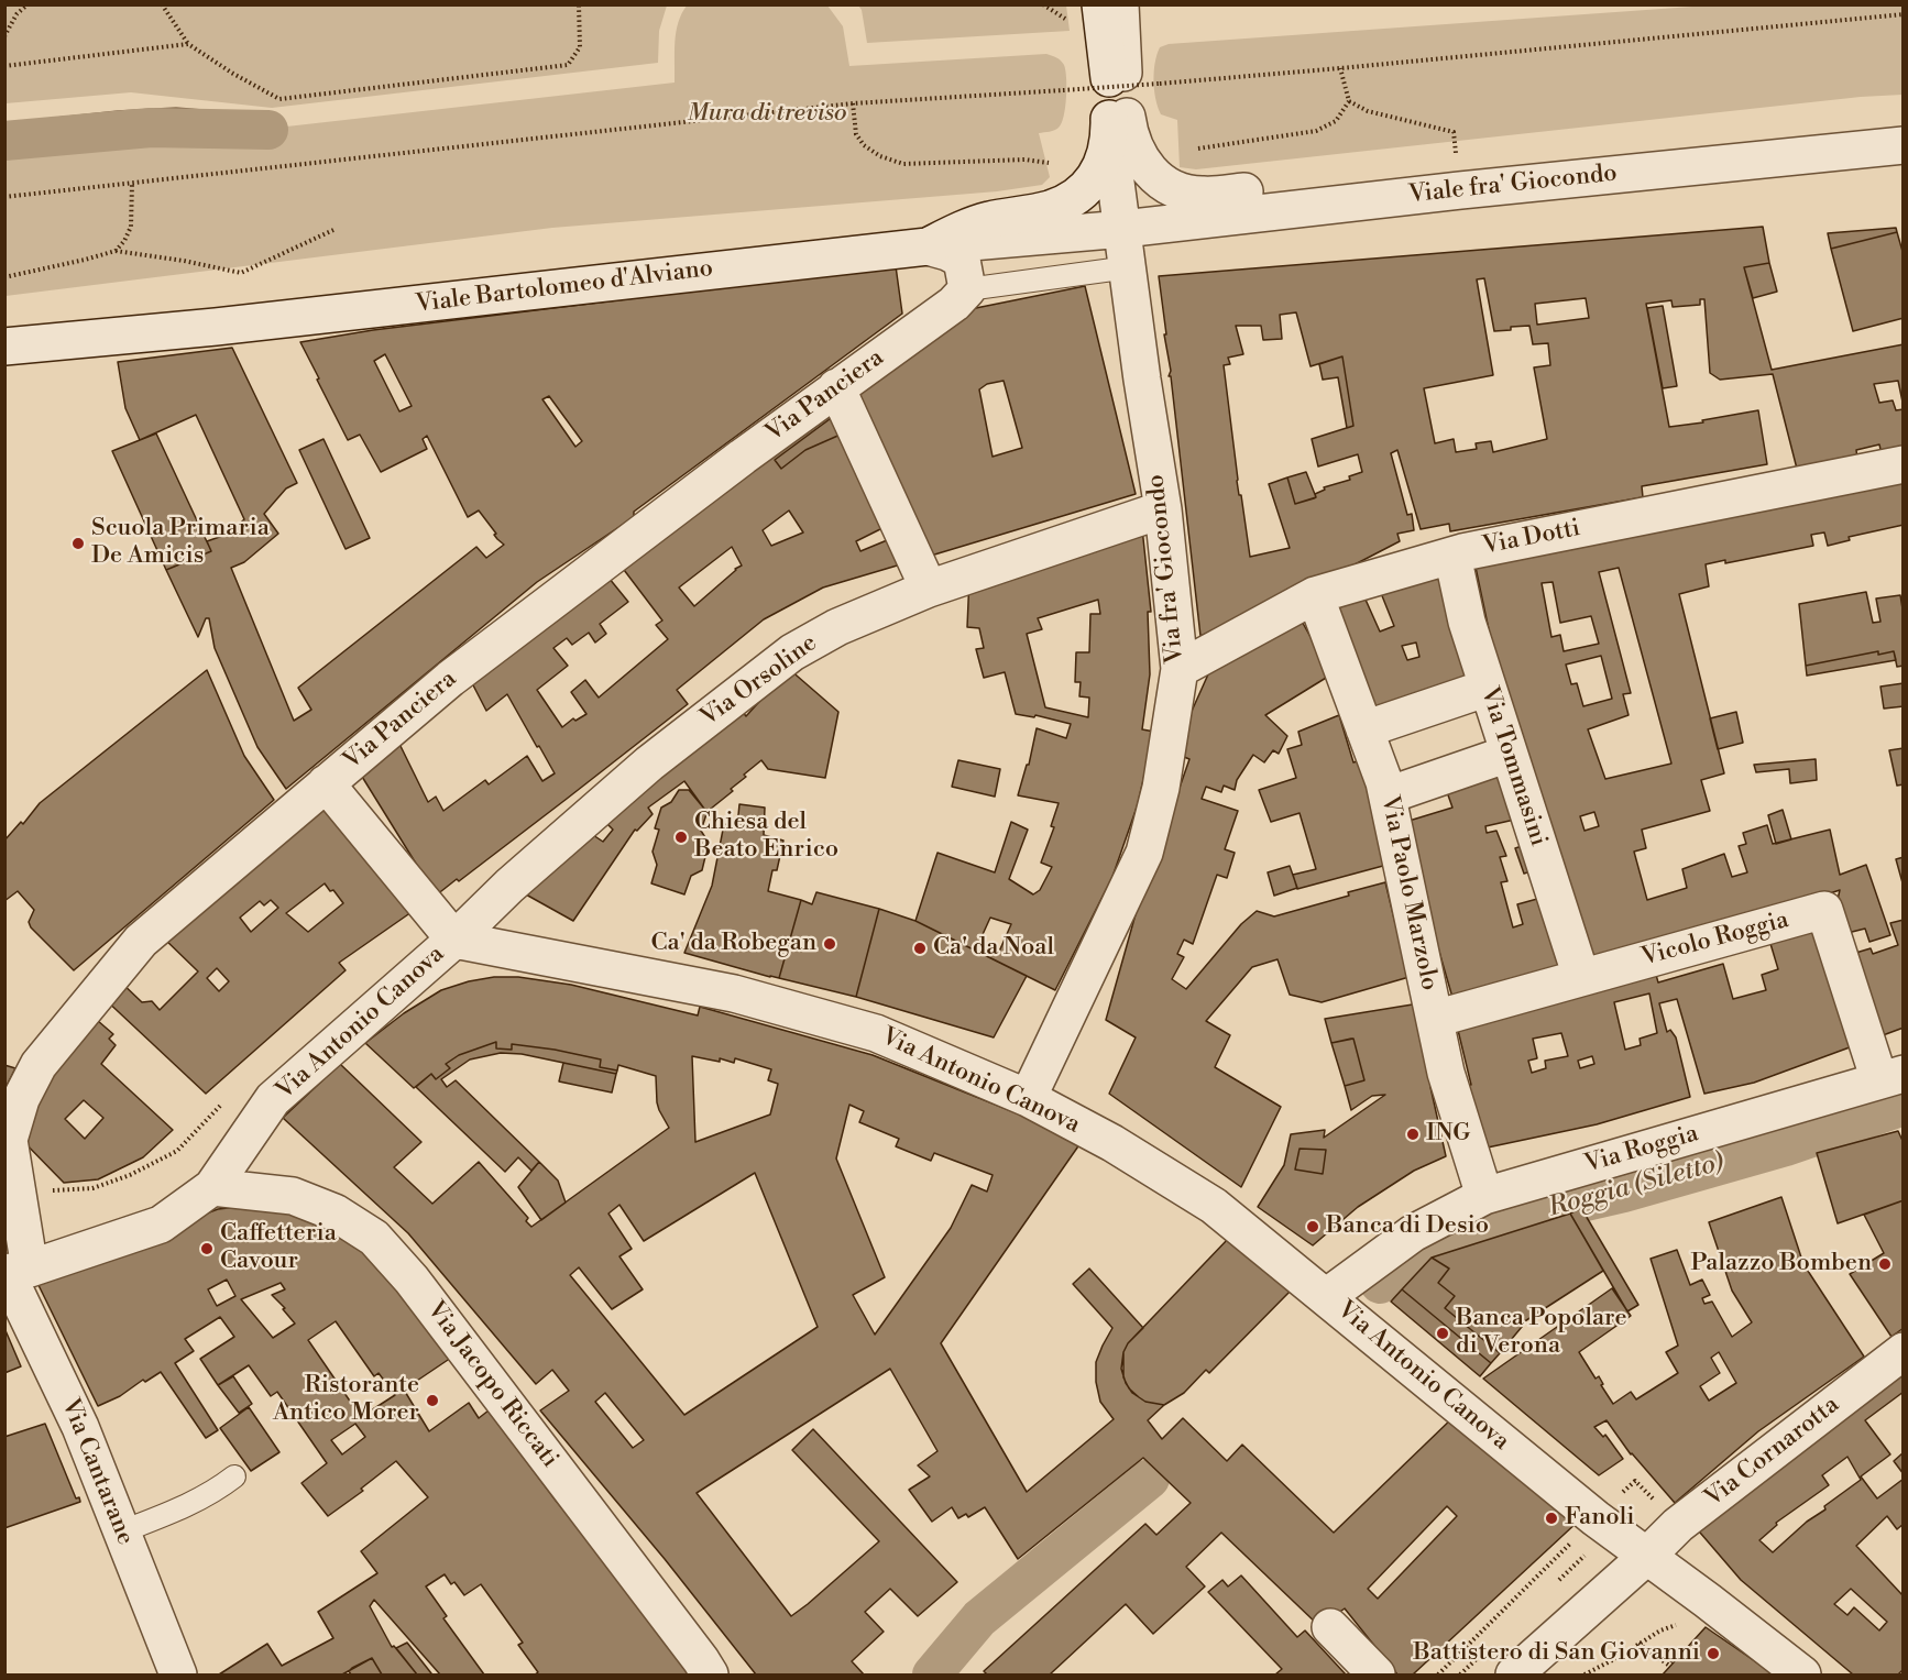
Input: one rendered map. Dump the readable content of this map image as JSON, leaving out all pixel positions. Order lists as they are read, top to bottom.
{
  "streets": {
    "street": [
      "Viale fra' Giocondo",
      "Viale Bartolomeo d'Alviano",
      "Via Panciera",
      "Via Dotti",
      "Via fra' Giocondo",
      "Via Orsoline",
      "Via Tommasini",
      "Via Paolo Marzolo",
      "Vicolo Roggia",
      "Via Antonio Canova",
      "Via Roggia",
      "Via Jacopo Riccati",
      "Via Cornarotta",
      "Via Cantarane"
    ]
  },
  "crossings": [
    ["Viale fra' Giocondo", "Viale Bartolomeo d'Alviano"],
    ["Viale fra' Giocondo", "Via fra' Giocondo"],
    ["Viale Bartolomeo d'Alviano", "Via fra' Giocondo"],
    ["Via Panciera", "Via Antonio Canova"],
    ["Via Panciera", "Via Cantarane"],
    ["Via Dotti", "Via fra' Giocondo"],
    ["Via Dotti", "Via Tommasini"],
    ["Via Dotti", "Via Paolo Marzolo"],
    ["Via fra' Giocondo", "Via Orsoline"],
    ["Via fra' Giocondo", "Via Antonio Canova"],
    ["Via Orsoline", "Via Antonio Canova"],
    ["Via Tommasini", "Vicolo Roggia"],
    ["Via Paolo Marzolo", "Vicolo Roggia"],
    ["Via Paolo Marzolo", "Via Roggia"],
    ["Vicolo Roggia", "Via Roggia"],
    ["Via Antonio Canova", "Via Roggia"],
    ["Via Antonio Canova", "Via Jacopo Riccati"],
    ["Via Antonio Canova", "Via Cornarotta"],
    ["Via Antonio Canova", "Via Cantarane"]
  ],
  "water": ["Roggia (Siletto)"],
  "parks": ["Mura di treviso"],
  "places": [
    "Scuola Primaria De Amicis",
    "Chiesa del Beato Enrico",
    "Ca' da Robegan",
    "Ca' da Noal",
    "ING",
    "Banca di Desio",
    "Caffetteria Cavour",
    "Palazzo Bomben",
    "Banca Popolare di Verona",
    "Ristorante Antico Morer",
    "Fanoli",
    "Battistero di San Giovanni"
  ]
}
